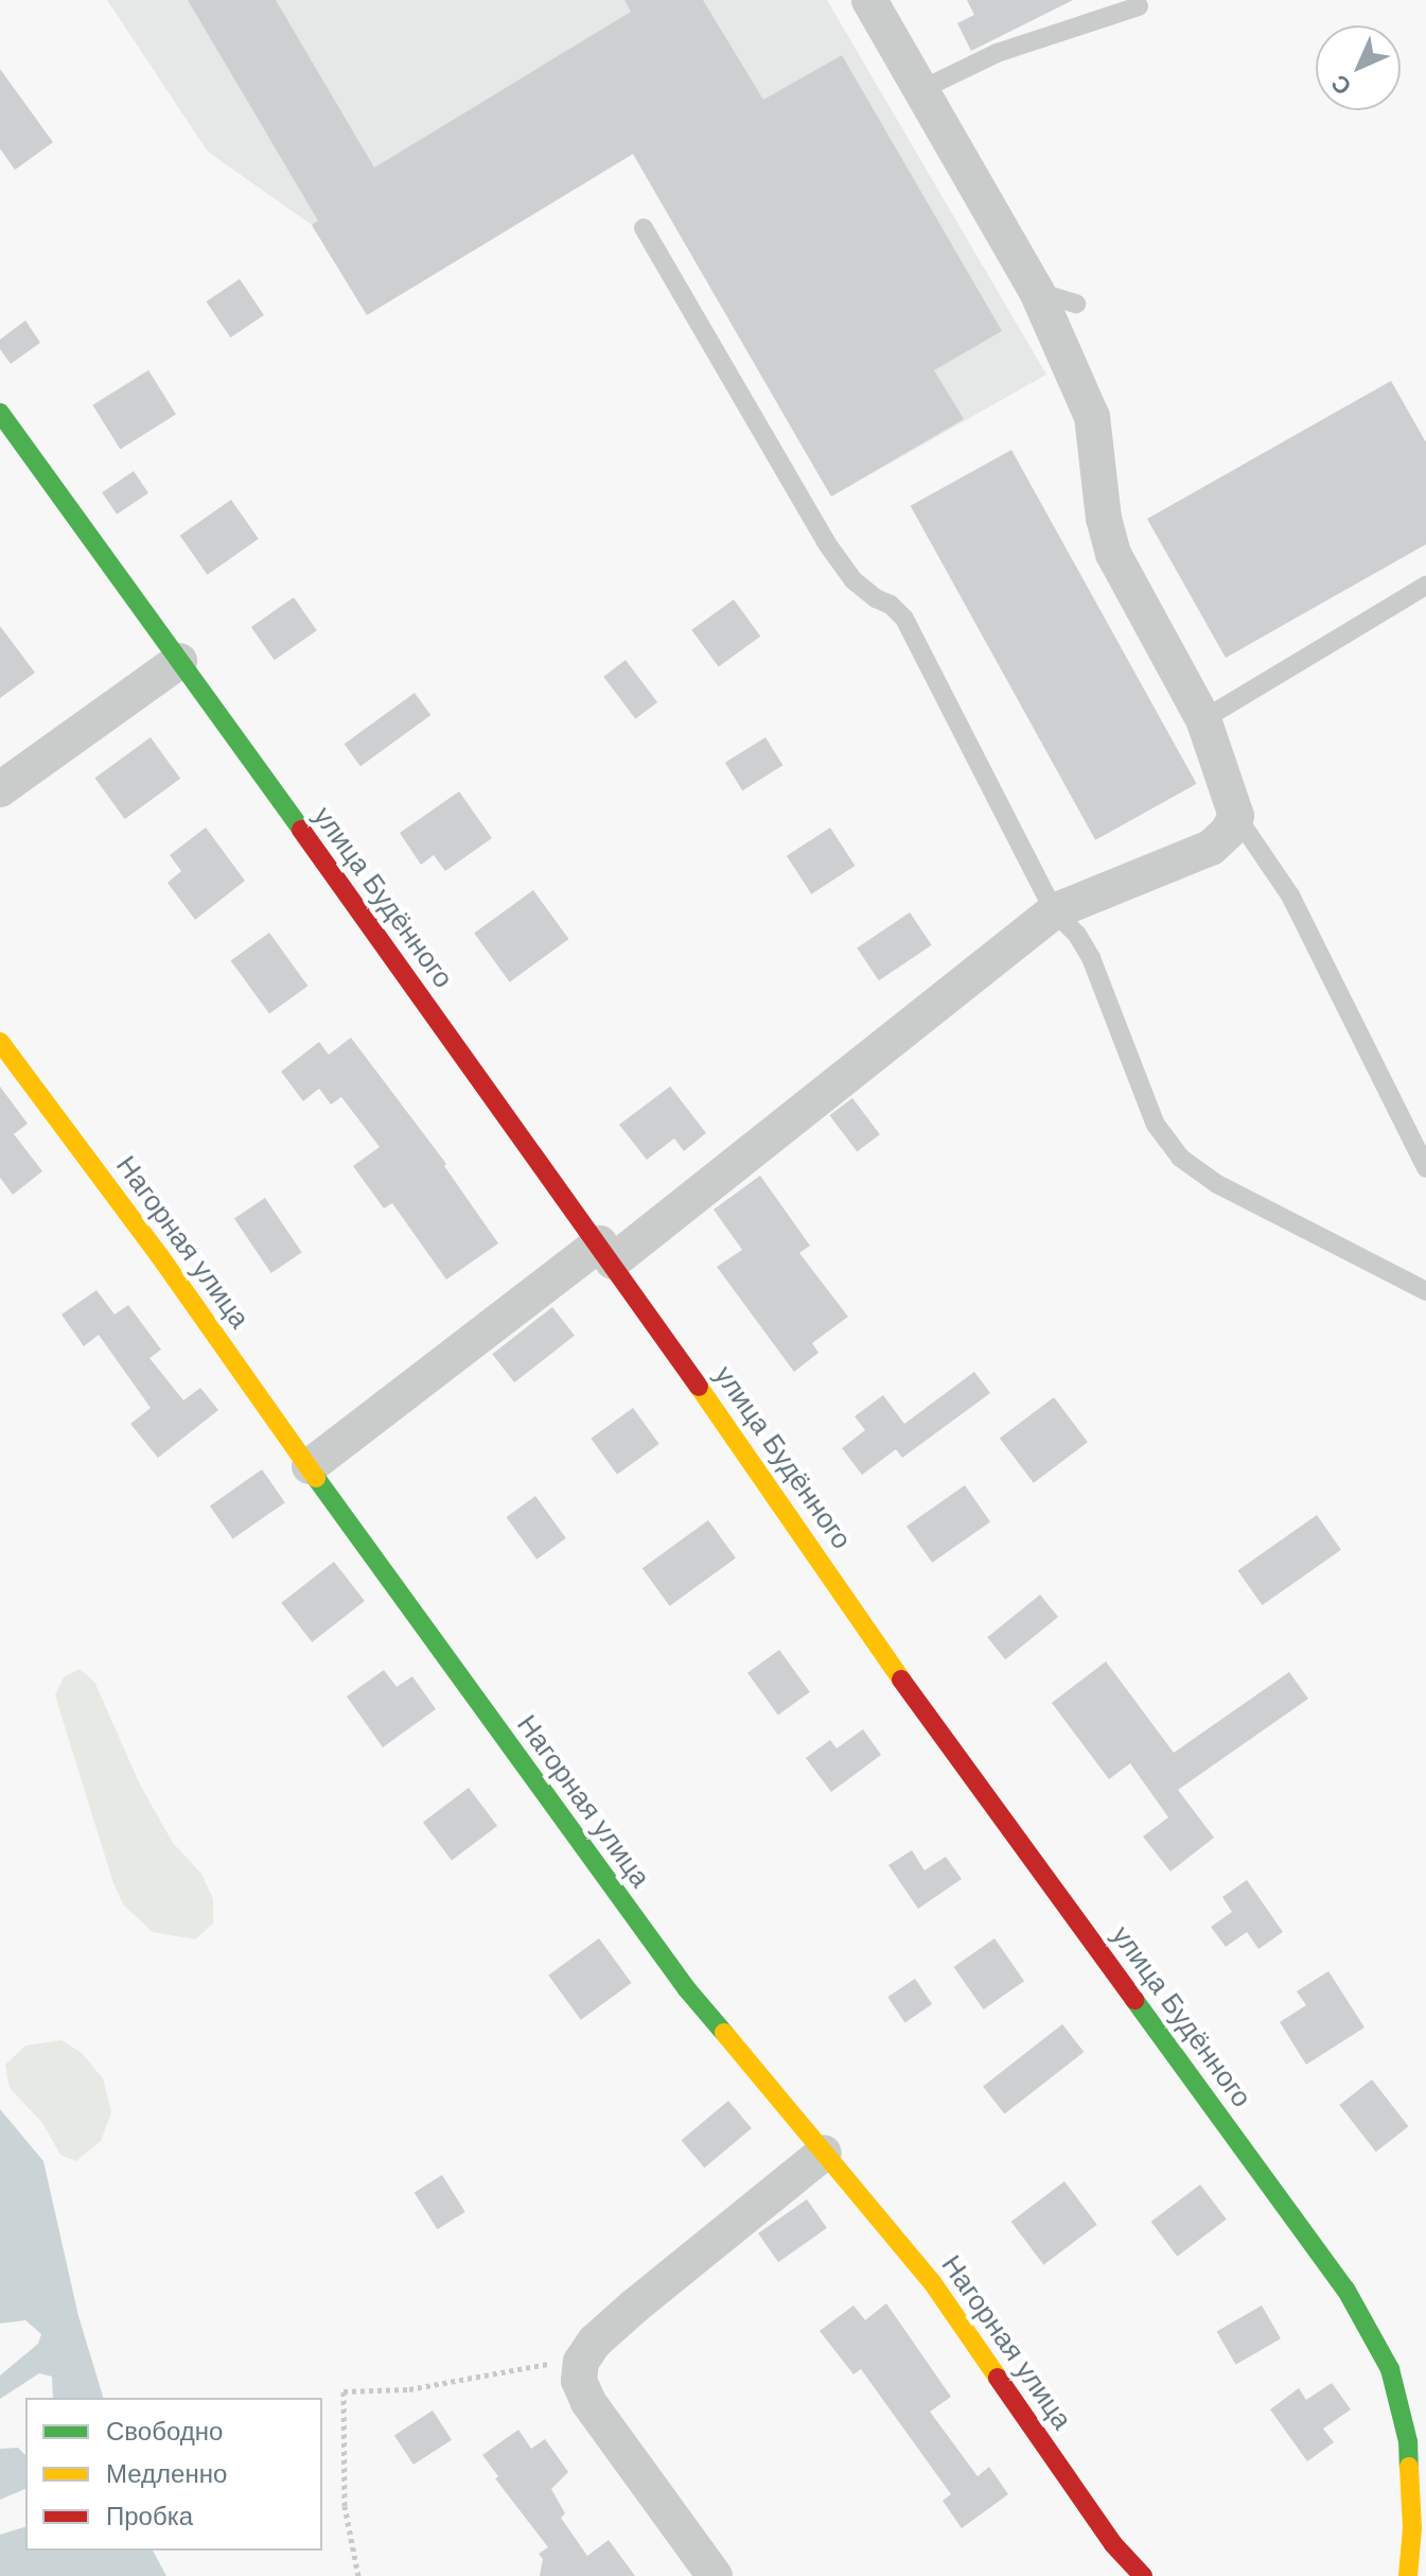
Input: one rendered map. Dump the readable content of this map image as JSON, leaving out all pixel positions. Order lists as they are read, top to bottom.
{
  "streets": {
    "main road": ["улица Будённого", "Нагорная улица"]
  },
  "legend": ["Свободно", "Медленно", "Пробка"],
  "north": "bottom left"
}
